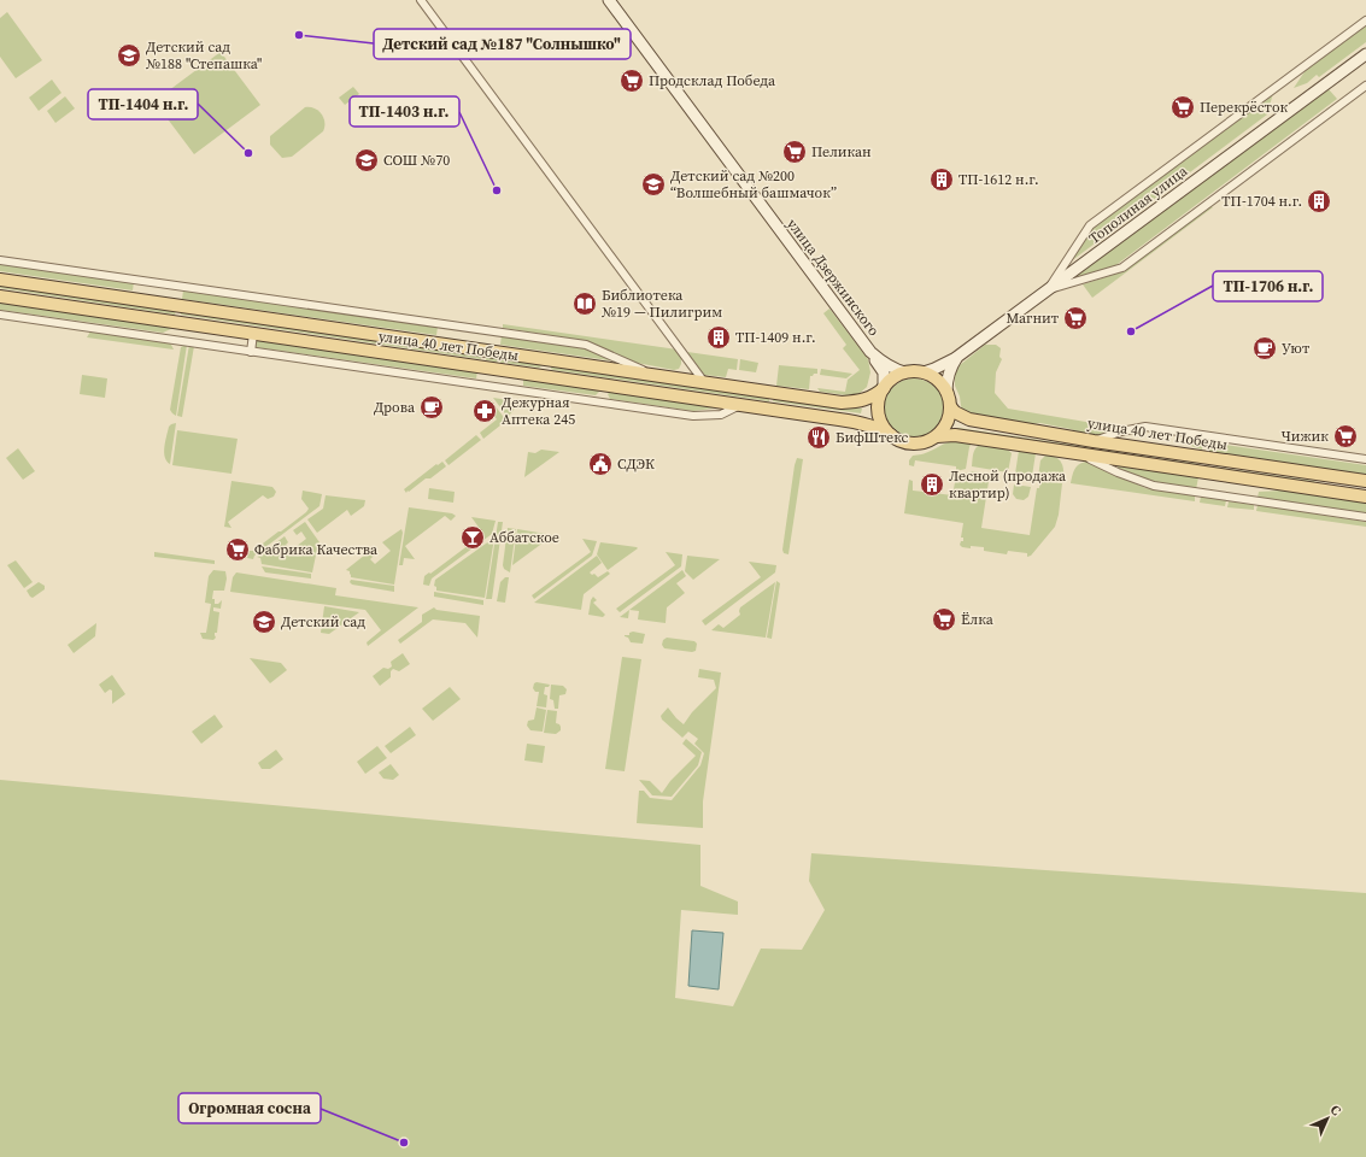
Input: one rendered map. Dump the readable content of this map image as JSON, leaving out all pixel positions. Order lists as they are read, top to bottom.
{
  "streets": {
    "main road": ["Тополиная улица", "улица Дзержинского", "улица 40 лет Победы"]
  },
  "crossings": [
    ["Тополиная улица", "улица Дзержинского"],
    ["Тополиная улица", "улица 40 лет Победы"],
    ["улица Дзержинского", "улица 40 лет Победы"]
  ],
  "places": {
    "other": [
      "Детский сад №187 \"Солнышко\"",
      "ТП-1404 н.г.",
      "ТП-1403 н.г.",
      "ТП-1706 н.г.",
      "Огромная сосна"
    ],
    "school or university": [
      "Детский сад №188 \"Степашка\"",
      "СОШ №70",
      "Детский сад №200 “Волшебный башмачок”",
      "Детский сад"
    ],
    "supermarket": [
      "Продсклад Победа",
      "Перекрёсток",
      "Пеликан",
      "Магнит",
      "Чижик",
      "Фабрика Качества",
      "Ёлка"
    ],
    "building": [
      "ТП-1612 н.г.",
      "ТП-1704 н.г.",
      "ТП-1409 н.г.",
      "Лесной (продажа квартир)"
    ],
    "library": ["Библиотека №19 — Пилигрим"],
    "cafe": ["Уют", "Дрова"],
    "pharmacy": ["Дежурная Аптека 245"],
    "restaurant": ["БифШтекс"],
    "public building": ["СДЭК"],
    "bar": ["Аббатское"]
  },
  "north": "top right"
}
